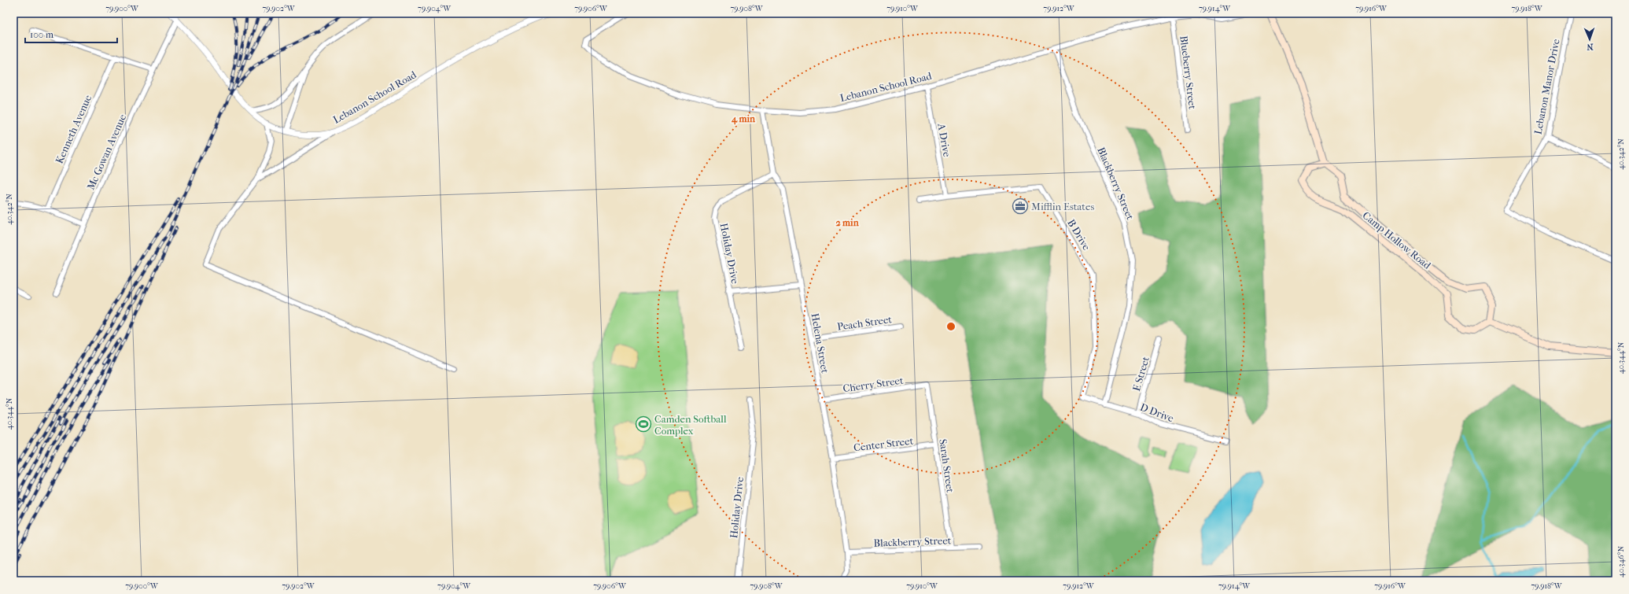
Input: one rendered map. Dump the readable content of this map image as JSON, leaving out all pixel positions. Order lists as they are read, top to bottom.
{
  "streets": {
    "main road": ["Camp Hollow Road"],
    "street": [
      "Blueberry Street",
      "Lebanon School Road",
      "Lebanon Manor Drive",
      "Kenneth Avenue",
      "A Drive",
      "Mc Gowan Avenue",
      "Blackberry Street",
      "B Drive",
      "Holiday Drive",
      "Peach Street",
      "Helena Street",
      "E Street",
      "Cherry Street",
      "D Drive",
      "Center Street",
      "Sarah Street"
    ]
  },
  "crossings": [
    ["Blueberry Street", "Lebanon School Road"],
    ["Lebanon School Road", "A Drive"],
    ["Lebanon School Road", "Mc Gowan Avenue"],
    ["Lebanon School Road", "Blackberry Street"],
    ["Lebanon School Road", "Helena Street"],
    ["A Drive", "B Drive"],
    ["Blackberry Street", "Helena Street"],
    ["Blackberry Street", "D Drive"],
    ["Blackberry Street", "Sarah Street"],
    ["B Drive", "D Drive"],
    ["Holiday Drive", "Helena Street"],
    ["Peach Street", "Helena Street"],
    ["Helena Street", "Cherry Street"],
    ["Helena Street", "Center Street"],
    ["E Street", "D Drive"],
    ["Cherry Street", "Sarah Street"],
    ["Center Street", "Sarah Street"]
  ],
  "places": {
    "office": ["Mifflin Estates"],
    "sports": ["Camden Softball Complex"]
  },
  "scale_bar": "100 m",
  "north": "bottom",
  "coordinates": [
    "79.900°W",
    "79.902°W",
    "79.904°W",
    "79.906°W",
    "79.908°W",
    "79.910°W",
    "79.912°W",
    "79.914°W",
    "79.916°W",
    "79.918°W",
    "40.342°N",
    "40.344°N",
    "40.346°N"
  ],
  "rings": ["4 min", "2 min"]
}
